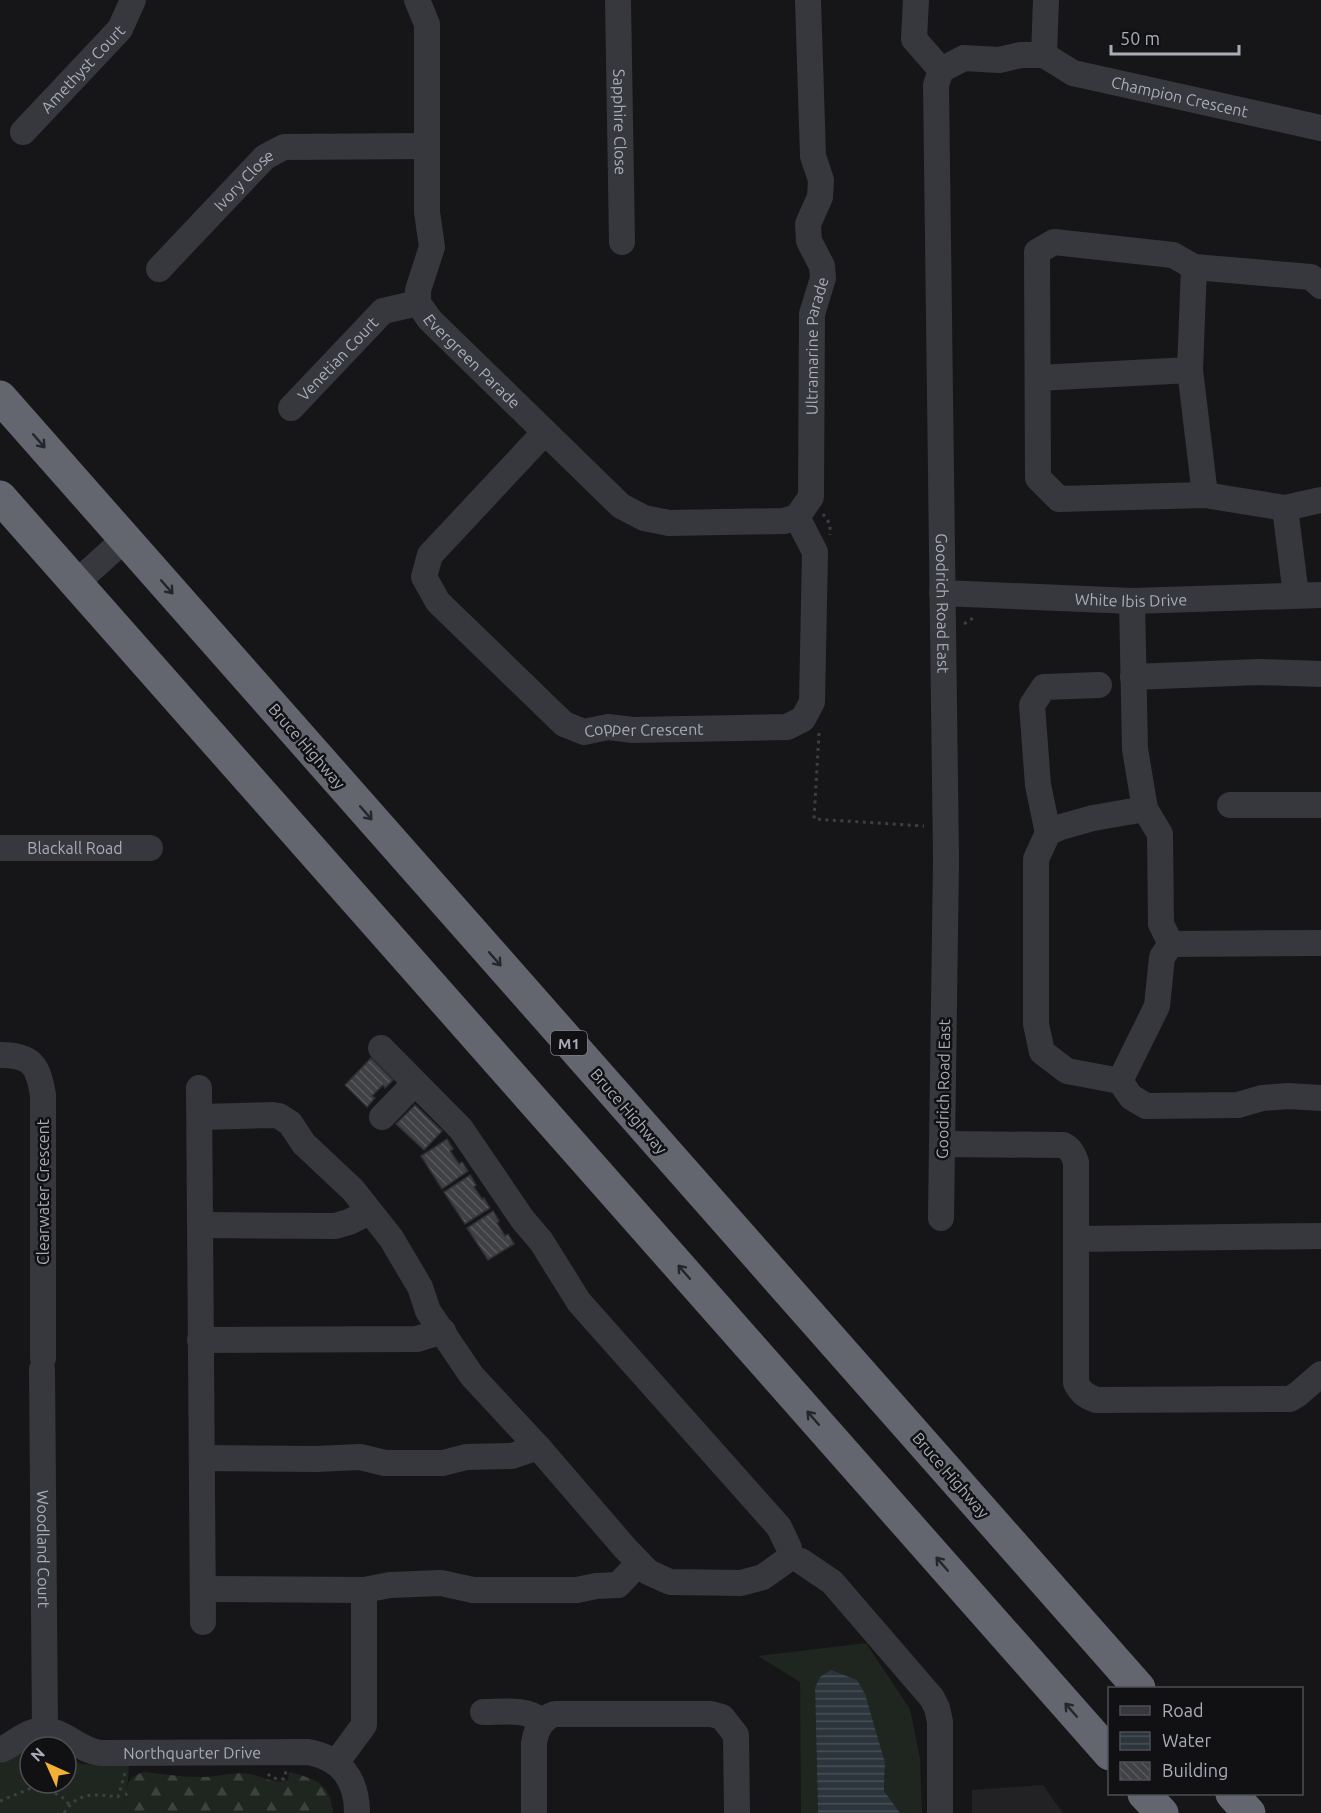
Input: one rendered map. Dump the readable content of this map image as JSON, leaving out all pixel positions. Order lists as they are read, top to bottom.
{
  "streets": {
    "highway": ["Bruce Highway", "M1"],
    "street": [
      "Amethyst Court",
      "Champion Crescent",
      "Sapphire Close",
      "Ivory Close",
      "Ultramarine Parade",
      "Venetian Court",
      "Evergreen Parade",
      "White Ibis Drive",
      "Goodrich Road East",
      "Copper Crescent",
      "Blackall Road",
      "Clearwater Crescent",
      "Woodland Court",
      "Northquarter Drive"
    ]
  },
  "crossings": [
    ["Ivory Close", "Evergreen Parade"],
    ["Ultramarine Parade", "Evergreen Parade"],
    ["Ultramarine Parade", "Copper Crescent"],
    ["Venetian Court", "Evergreen Parade"],
    ["Evergreen Parade", "Copper Crescent"],
    ["White Ibis Drive", "Goodrich Road East"],
    ["Clearwater Crescent", "Woodland Court"],
    ["Woodland Court", "Northquarter Drive"]
  ],
  "legend": ["Road", "Water", "Building"],
  "scale_bar": "50 m",
  "north": "top left"
}
